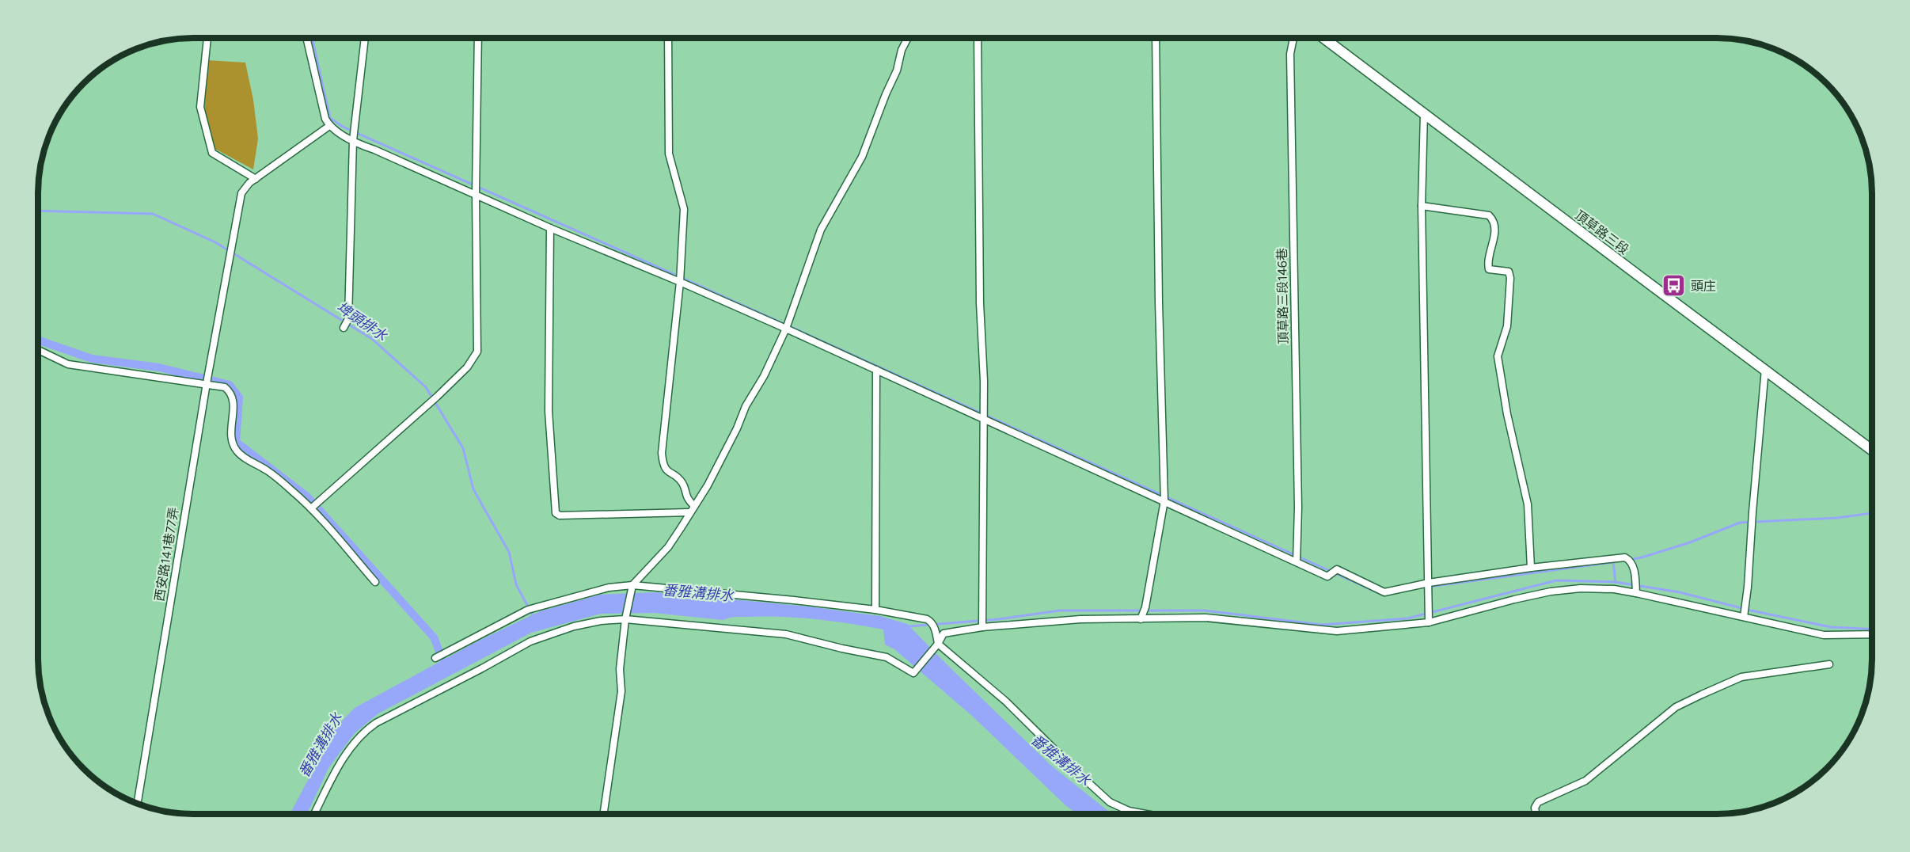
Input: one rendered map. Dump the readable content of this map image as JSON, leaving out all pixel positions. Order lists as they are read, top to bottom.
{
  "streets": {
    "street": ["頂草路三段", "頂草路三段146巷", "西安路141巷77弄"]
  },
  "water": ["埤頭排水", "番雅溝排水"],
  "places": {
    "bus stop": ["頭庄"]
  }
}
